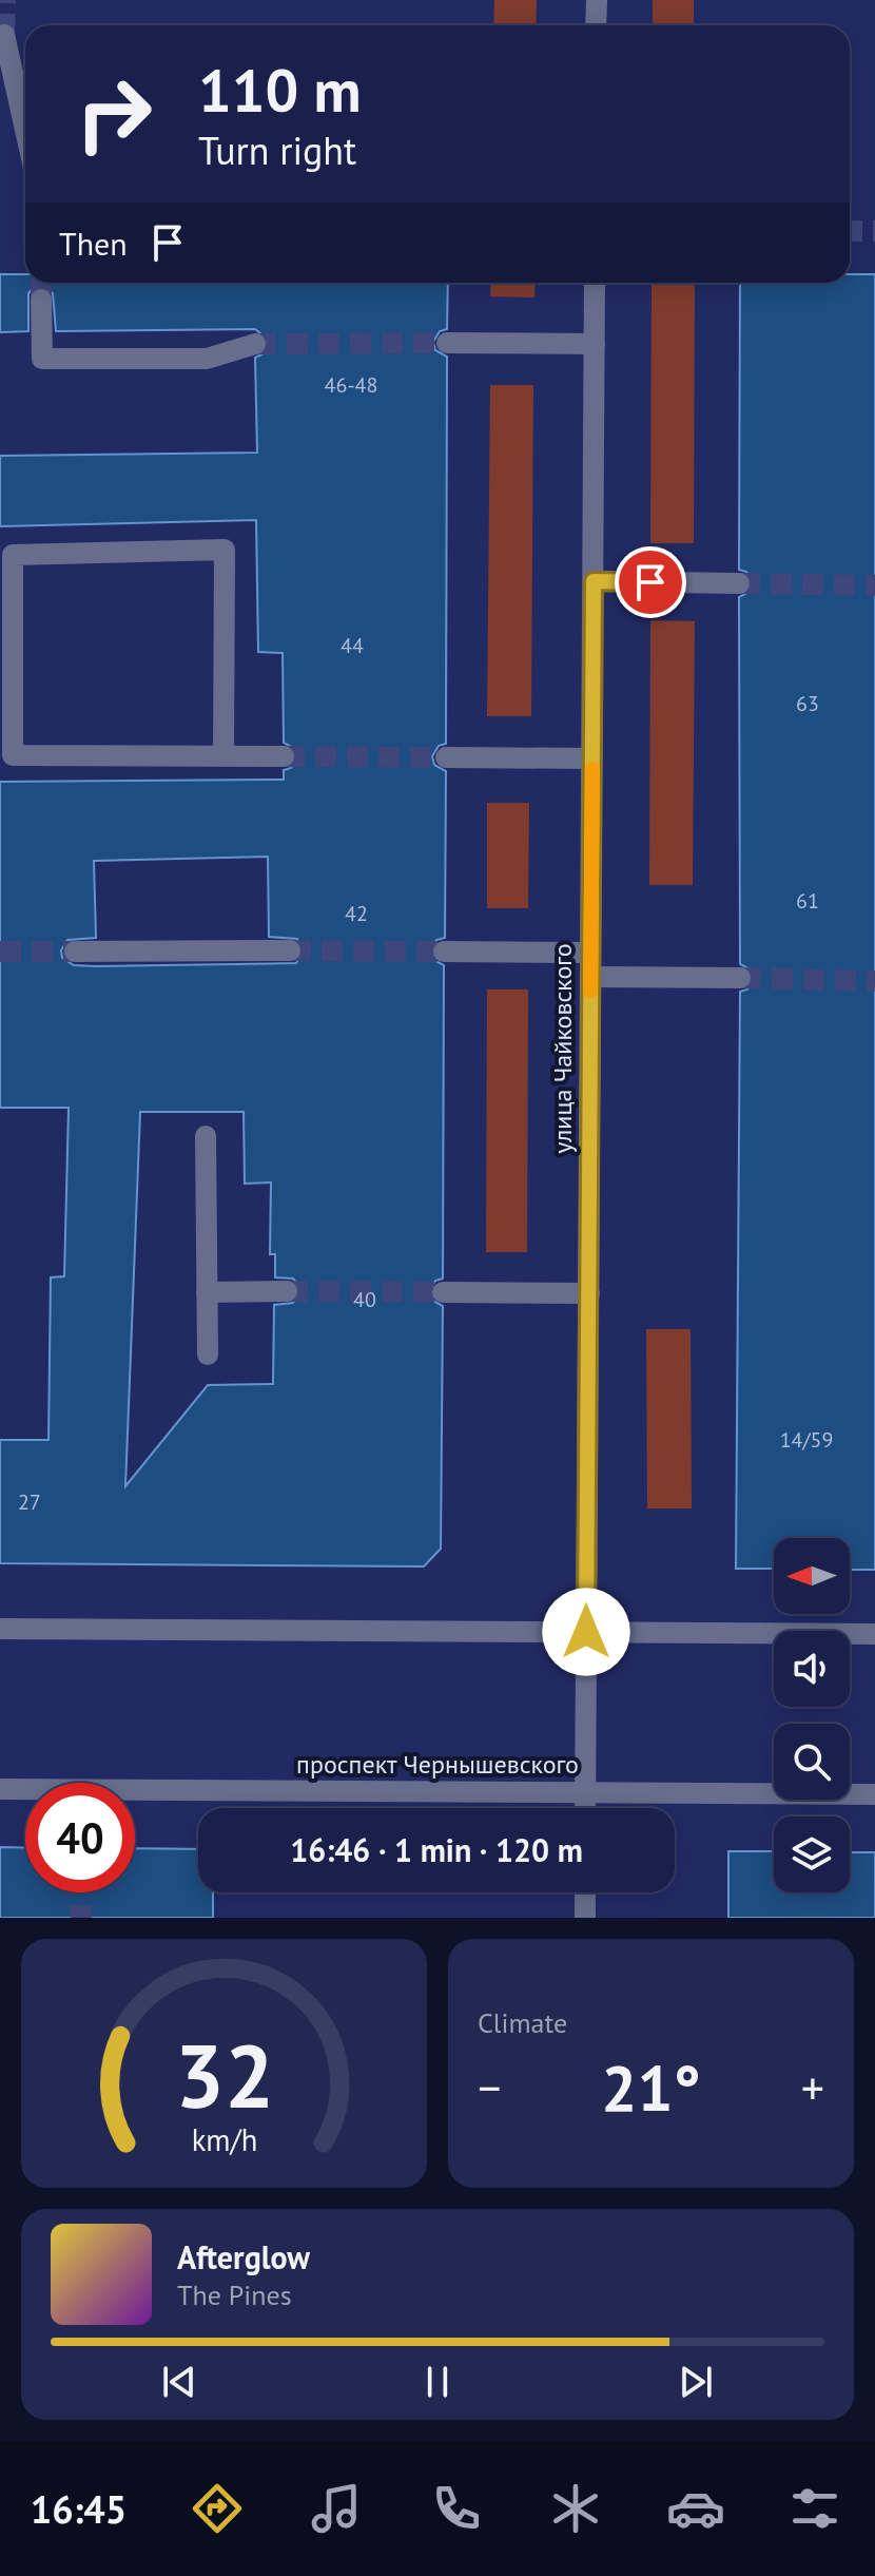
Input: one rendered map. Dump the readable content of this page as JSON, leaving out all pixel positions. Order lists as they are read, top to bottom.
{
  "streets": {
    "street": ["улица Чайковского", "проспект Чернышевского"]
  },
  "crossings": [
    ["улица Чайковского", "проспект Чернышевского"]
  ],
  "house_numbers": [
    "46-48",
    "44",
    "63",
    "61",
    "42",
    "40",
    "14/59",
    "27"
  ],
  "north": "left",
  "page": {
    "turn": ["110 m", "Turn right"],
    "then": "Then",
    "limit": "40",
    "trip": "16:46 · 1 min · 120 m",
    "tile": "Climate",
    "heat": ["−", "21°", "+"],
    "song": ["Afterglow", "The Pines"],
    "tabs": "16:45",
    "gauge": ["32", "km/h"]
  }
}
